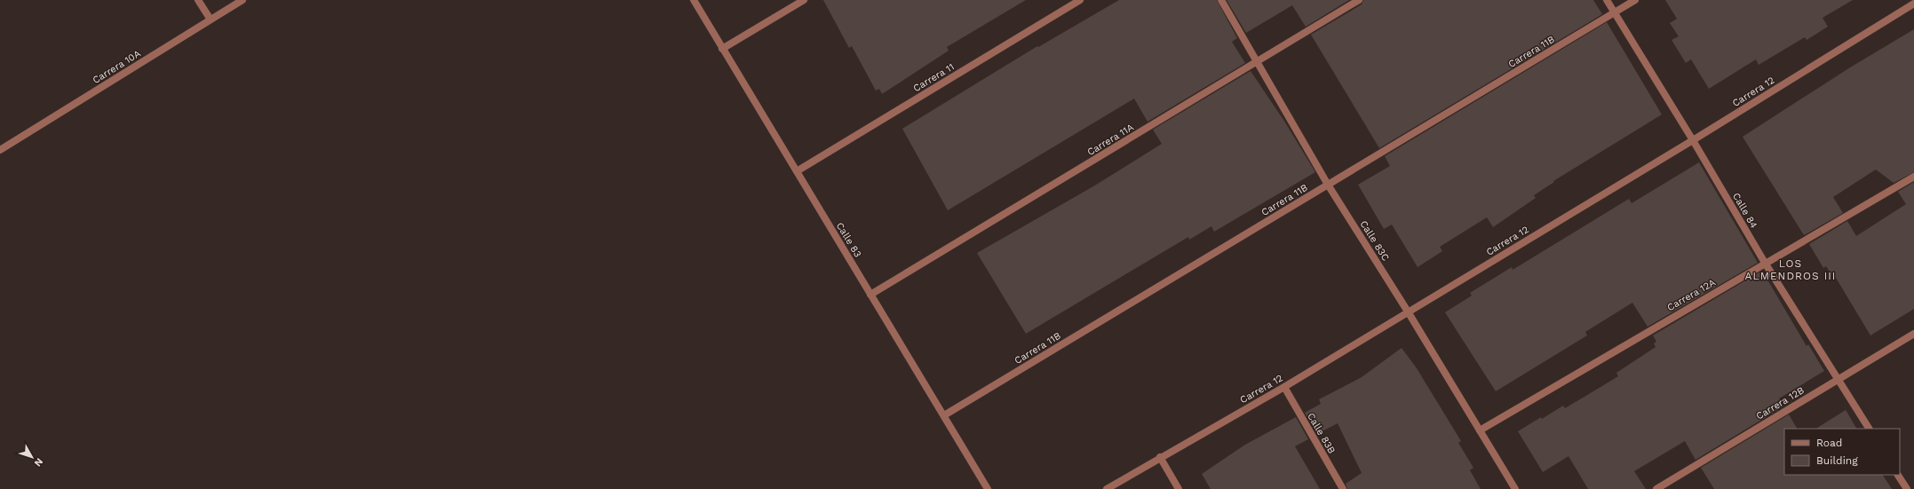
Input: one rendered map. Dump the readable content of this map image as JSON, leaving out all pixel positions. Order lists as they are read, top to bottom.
{
  "streets": {
    "street": [
      "Carrera 11B",
      "Carrera 10A",
      "Carrera 11",
      "Carrera 12",
      "Carrera 11A",
      "Calle 84",
      "Calle 83",
      "Calle 83C",
      "Carrera 12A",
      "Carrera 12B",
      "Calle 83B"
    ]
  },
  "crossings": [
    ["Carrera 11B", "Calle 84"],
    ["Carrera 11B", "Calle 83"],
    ["Carrera 11B", "Calle 83C"],
    ["Carrera 11", "Calle 83"],
    ["Carrera 12", "Calle 84"],
    ["Carrera 12", "Calle 83C"],
    ["Carrera 12", "Calle 83B"],
    ["Carrera 11A", "Calle 83"],
    ["Carrera 11A", "Calle 83C"],
    ["Calle 84", "Carrera 12A"],
    ["Calle 84", "Carrera 12B"],
    ["Calle 83C", "Carrera 12A"]
  ],
  "districts": ["LOS ALMENDROS III"],
  "legend": ["Road", "Building"],
  "north": "bottom right"
}
